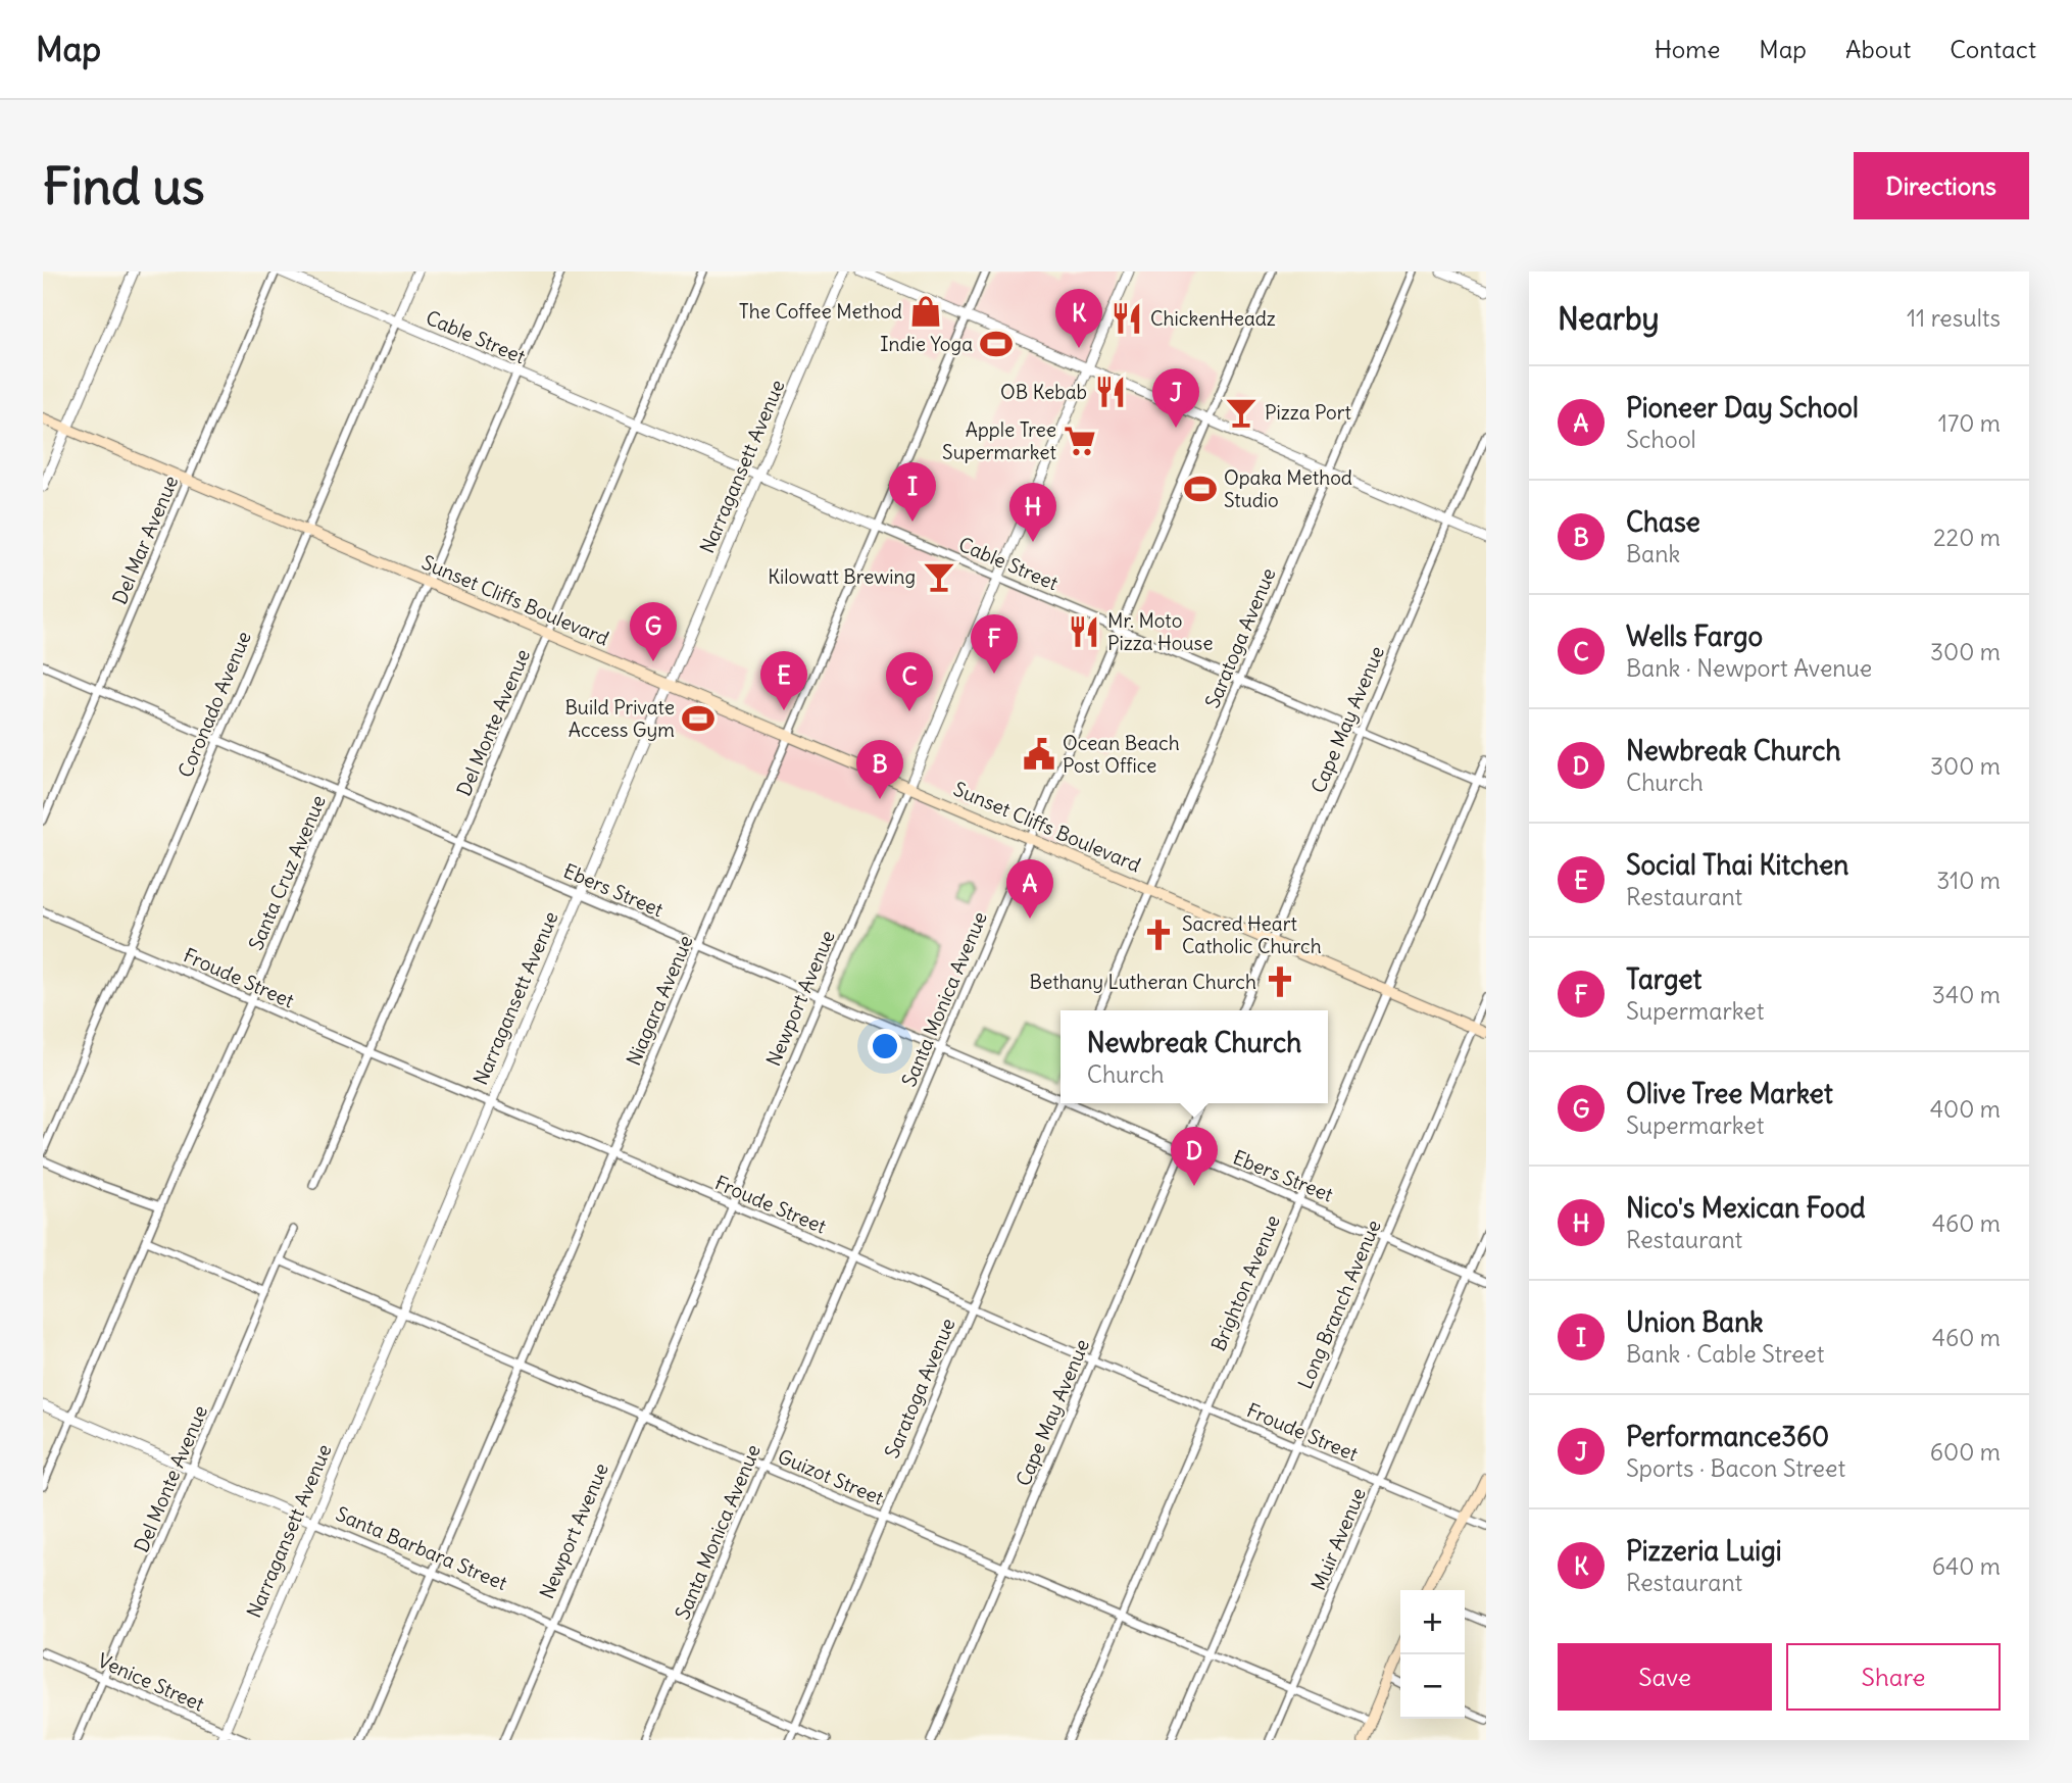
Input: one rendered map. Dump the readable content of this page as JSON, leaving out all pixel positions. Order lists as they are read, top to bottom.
{
  "streets": {
    "main road": ["Sunset Cliffs Boulevard"],
    "street": [
      "Cable Street",
      "Narragansett Avenue",
      "Del Mar Avenue",
      "Saratoga Avenue",
      "Coronado Avenue",
      "Cape May Avenue",
      "Del Monte Avenue",
      "Santa Cruz Avenue",
      "Ebers Street",
      "Froude Street",
      "Newport Avenue",
      "Santa Monica Avenue",
      "Niagara Avenue",
      "Brighton Avenue",
      "Long Branch Avenue",
      "Guizot Street",
      "Muir Avenue",
      "Santa Barbara Street",
      "Venice Street"
    ]
  },
  "crossings": [
    ["Cable Street", "Narragansett Avenue"],
    ["Cable Street", "Del Mar Avenue"],
    ["Cable Street", "Saratoga Avenue"],
    ["Cable Street", "Coronado Avenue"],
    ["Cable Street", "Cape May Avenue"],
    ["Cable Street", "Del Monte Avenue"],
    ["Cable Street", "Santa Cruz Avenue"],
    ["Cable Street", "Newport Avenue"],
    ["Cable Street", "Santa Monica Avenue"],
    ["Cable Street", "Niagara Avenue"],
    ["Cable Street", "Brighton Avenue"],
    ["Narragansett Avenue", "Sunset Cliffs Boulevard"],
    ["Narragansett Avenue", "Ebers Street"],
    ["Narragansett Avenue", "Froude Street"],
    ["Narragansett Avenue", "Guizot Street"],
    ["Narragansett Avenue", "Santa Barbara Street"],
    ["Narragansett Avenue", "Venice Street"],
    ["Del Mar Avenue", "Sunset Cliffs Boulevard"],
    ["Del Mar Avenue", "Ebers Street"],
    ["Sunset Cliffs Boulevard", "Saratoga Avenue"],
    ["Sunset Cliffs Boulevard", "Coronado Avenue"],
    ["Sunset Cliffs Boulevard", "Cape May Avenue"],
    ["Sunset Cliffs Boulevard", "Del Monte Avenue"],
    ["Sunset Cliffs Boulevard", "Santa Cruz Avenue"],
    ["Sunset Cliffs Boulevard", "Newport Avenue"],
    ["Sunset Cliffs Boulevard", "Santa Monica Avenue"],
    ["Sunset Cliffs Boulevard", "Niagara Avenue"],
    ["Sunset Cliffs Boulevard", "Brighton Avenue"],
    ["Sunset Cliffs Boulevard", "Long Branch Avenue"],
    ["Saratoga Avenue", "Froude Street"],
    ["Saratoga Avenue", "Guizot Street"],
    ["Saratoga Avenue", "Santa Barbara Street"],
    ["Coronado Avenue", "Ebers Street"],
    ["Coronado Avenue", "Froude Street"],
    ["Cape May Avenue", "Ebers Street"],
    ["Cape May Avenue", "Froude Street"],
    ["Cape May Avenue", "Guizot Street"],
    ["Del Monte Avenue", "Ebers Street"],
    ["Del Monte Avenue", "Froude Street"],
    ["Del Monte Avenue", "Guizot Street"],
    ["Del Monte Avenue", "Santa Barbara Street"],
    ["Del Monte Avenue", "Venice Street"],
    ["Santa Cruz Avenue", "Ebers Street"],
    ["Santa Cruz Avenue", "Froude Street"],
    ["Santa Cruz Avenue", "Santa Barbara Street"],
    ["Ebers Street", "Newport Avenue"],
    ["Ebers Street", "Santa Monica Avenue"],
    ["Ebers Street", "Niagara Avenue"],
    ["Ebers Street", "Brighton Avenue"],
    ["Ebers Street", "Long Branch Avenue"],
    ["Ebers Street", "Muir Avenue"],
    ["Froude Street", "Newport Avenue"],
    ["Froude Street", "Santa Monica Avenue"],
    ["Froude Street", "Niagara Avenue"],
    ["Froude Street", "Brighton Avenue"],
    ["Froude Street", "Long Branch Avenue"],
    ["Froude Street", "Muir Avenue"],
    ["Newport Avenue", "Guizot Street"],
    ["Newport Avenue", "Santa Barbara Street"],
    ["Santa Monica Avenue", "Guizot Street"],
    ["Santa Monica Avenue", "Santa Barbara Street"],
    ["Niagara Avenue", "Guizot Street"],
    ["Niagara Avenue", "Santa Barbara Street"],
    ["Brighton Avenue", "Guizot Street"],
    ["Long Branch Avenue", "Guizot Street"],
    ["Guizot Street", "Muir Avenue"]
  ],
  "places": {
    "shop": ["The Coffee Method"],
    "restaurant": ["ChickenHeadz", "OB Kebab", "Mr. Moto Pizza House"],
    "sports": ["Indie Yoga", "Opaka Method Studio", "Build Private Access Gym"],
    "bar": ["Pizza Port", "Kilowatt Brewing"],
    "supermarket": ["Apple Tree Supermarket"],
    "public building": ["Ocean Beach Post Office"],
    "church": ["Sacred Heart Catholic Church", "Bethany Lutheran Church"]
  },
  "page": {
    "header": "Map",
    "nav": [
      "Home",
      "Map",
      "About",
      "Contact"
    ],
    "buttons": [
      "Directions",
      ["Save", "Share"]
    ],
    "title": "Find us",
    "heading": ["Nearby", "11 results"],
    "pins": [
      "K",
      "J",
      "I",
      "H",
      "G",
      "F",
      "E",
      "C",
      "B",
      "A",
      "D"
    ],
    "list": [
      {
        "mark": "A",
        "name": "Pioneer Day School",
        "note": "School",
        "value": "170 m"
      },
      {
        "mark": "B",
        "name": "Chase",
        "note": "Bank",
        "value": "220 m"
      },
      {
        "mark": "C",
        "name": "Wells Fargo",
        "note": "Bank · Newport Avenue",
        "value": "300 m"
      },
      {
        "mark": "D",
        "name": "Newbreak Church",
        "note": "Church",
        "value": "300 m"
      },
      {
        "mark": "E",
        "name": "Social Thai Kitchen",
        "note": "Restaurant",
        "value": "310 m"
      },
      {
        "mark": "F",
        "name": "Target",
        "note": "Supermarket",
        "value": "340 m"
      },
      {
        "mark": "G",
        "name": "Olive Tree Market",
        "note": "Supermarket",
        "value": "400 m"
      },
      {
        "mark": "H",
        "name": "Nico's Mexican Food",
        "note": "Restaurant",
        "value": "460 m"
      },
      {
        "mark": "I",
        "name": "Union Bank",
        "note": "Bank · Cable Street",
        "value": "460 m"
      },
      {
        "mark": "J",
        "name": "Performance360",
        "note": "Sports · Bacon Street",
        "value": "600 m"
      },
      {
        "mark": "K",
        "name": "Pizzeria Luigi",
        "note": "Restaurant",
        "value": "640 m"
      }
    ],
    "popup": ["Newbreak Church", "Church"],
    "map_buttons": ["+", "−"]
  }
}
